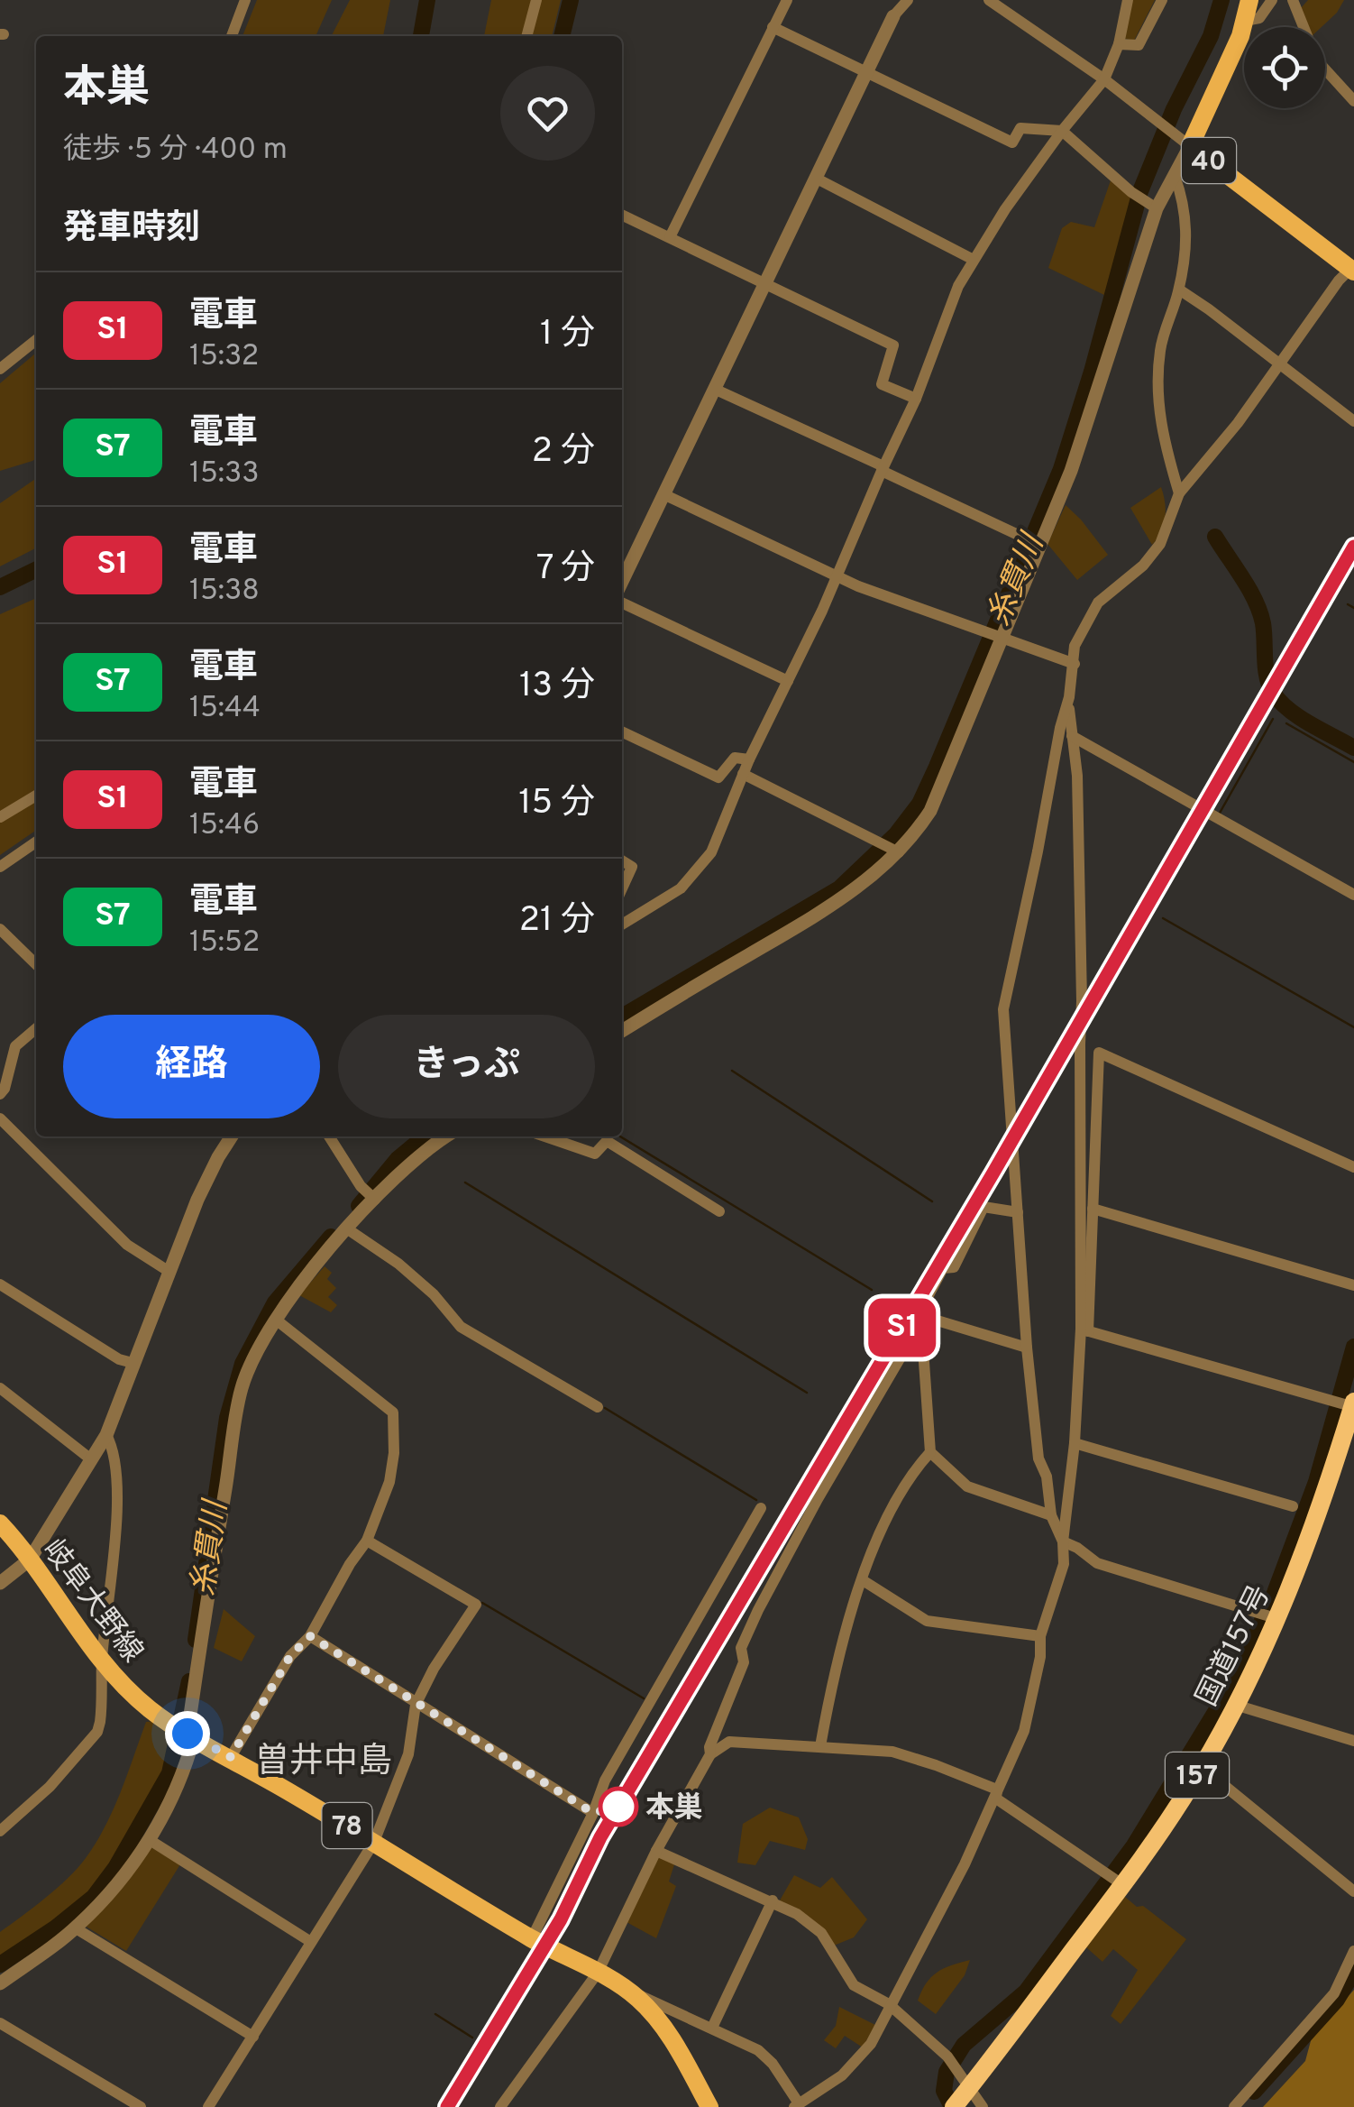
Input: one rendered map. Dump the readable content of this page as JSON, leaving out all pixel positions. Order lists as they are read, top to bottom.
{
  "streets": {
    "highway": ["国道157号", "157"],
    "main road": ["40", "岐阜大野線", "78"]
  },
  "districts": ["曽井中島"],
  "water": ["糸貫川"],
  "places": ["本巣"],
  "page": {
    "on_map": "S1",
    "heading": [
      ["本巣", "徒歩 · 5 分 · 400 m"],
      "発車時刻"
    ],
    "list": [
      {
        "mark": "S1",
        "name": "電車",
        "note": "15:32",
        "value": "1 分"
      },
      {
        "mark": "S7",
        "name": "電車",
        "note": "15:33",
        "value": "2 分"
      },
      {
        "mark": "S1",
        "name": "電車",
        "note": "15:38",
        "value": "7 分"
      },
      {
        "mark": "S7",
        "name": "電車",
        "note": "15:44",
        "value": "13 分"
      },
      {
        "mark": "S1",
        "name": "電車",
        "note": "15:46",
        "value": "15 分"
      },
      {
        "mark": "S7",
        "name": "電車",
        "note": "15:52",
        "value": "21 分"
      }
    ],
    "buttons": ["経路", "きっぷ"]
  }
}
